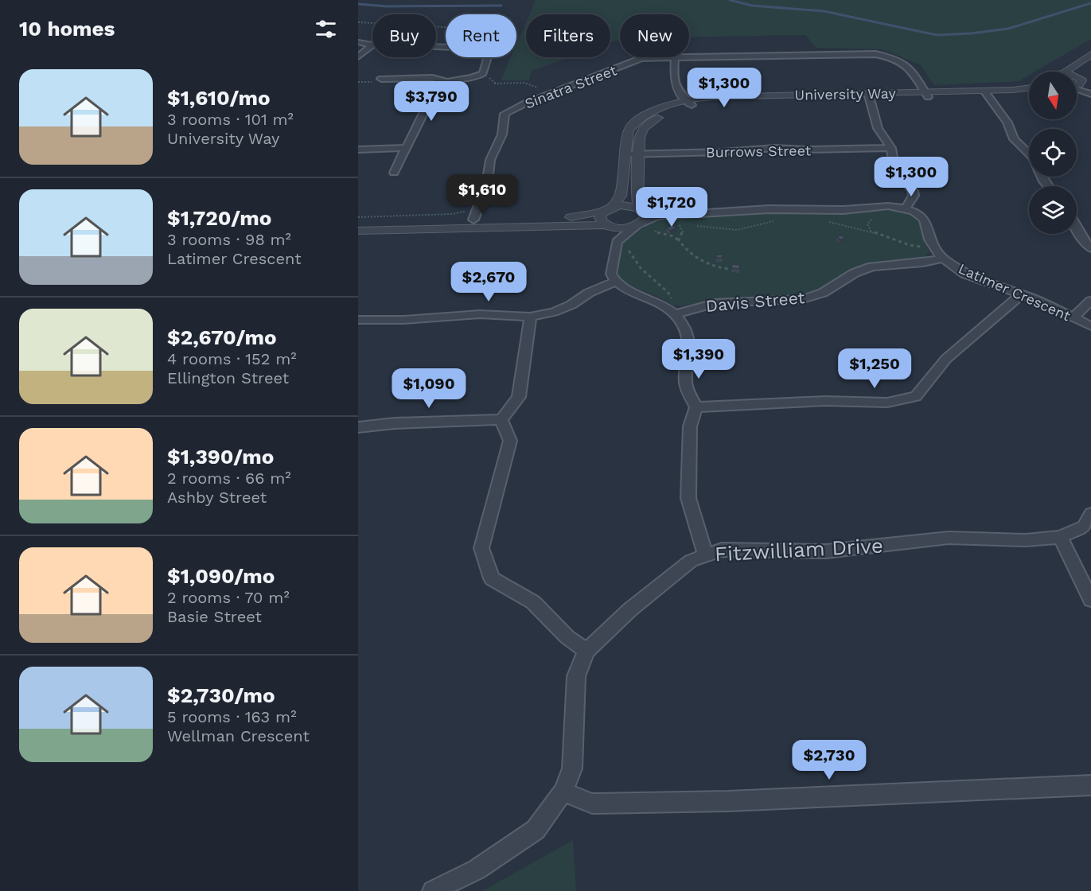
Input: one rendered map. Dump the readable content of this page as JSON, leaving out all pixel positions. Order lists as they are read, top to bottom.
{
  "streets": {
    "street": [
      "Sinatra Street",
      "University Way",
      "Burrows Street",
      "Latimer Crescent",
      "Davis Street",
      "Fitzwilliam Drive"
    ]
  },
  "crossings": [
    ["Sinatra Street", "University Way"],
    ["University Way", "Burrows Street"],
    ["University Way", "Latimer Crescent"],
    ["Latimer Crescent", "Davis Street"]
  ],
  "north": "bottom",
  "page": {
    "heading": "10 homes",
    "chip": [
      "Buy",
      "Rent",
      "Filters",
      "New"
    ],
    "list": [
      {
        "name": "$1,610/mo",
        "note": "3 rooms · 101 m² · University Way"
      },
      {
        "name": "$1,720/mo",
        "note": "3 rooms · 98 m² · Latimer Crescent"
      },
      {
        "name": "$2,670/mo",
        "note": "4 rooms · 152 m² · Ellington Street"
      },
      {
        "name": "$1,390/mo",
        "note": "2 rooms · 66 m² · Ashby Street"
      },
      {
        "name": "$1,090/mo",
        "note": "2 rooms · 70 m² · Basie Street"
      },
      {
        "name": "$2,730/mo",
        "note": "5 rooms · 163 m² · Wellman Crescent"
      }
    ],
    "price": [
      "$1,300",
      "$3,790",
      "$1,300",
      "$1,610",
      "$1,720",
      "$2,670",
      "$1,390",
      "$1,250",
      "$1,090",
      "$2,730"
    ]
  }
}
